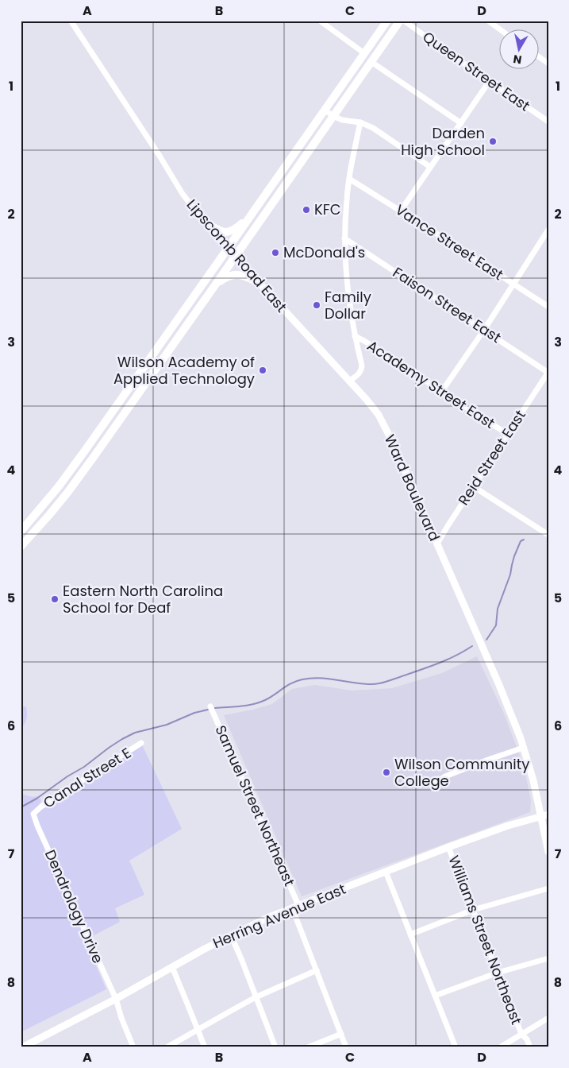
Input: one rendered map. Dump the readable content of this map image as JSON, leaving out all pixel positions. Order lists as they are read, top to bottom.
{
  "streets": {
    "main road": ["Lipscomb Road East", "Ward Boulevard", "Herring Avenue East"],
    "street": [
      "Queen Street East",
      "Vance Street East",
      "Faison Street East",
      "Academy Street East",
      "Reid Street East",
      "Canal Street E",
      "Samuel Street Northeast",
      "Dendrology Drive",
      "Williams Street Northeast"
    ]
  },
  "crossings": [
    ["Lipscomb Road East", "Ward Boulevard"],
    ["Faison Street East", "Reid Street East"],
    ["Academy Street East", "Reid Street East"],
    ["Reid Street East", "Ward Boulevard"],
    ["Ward Boulevard", "Herring Avenue East"],
    ["Canal Street E", "Dendrology Drive"],
    ["Samuel Street Northeast", "Herring Avenue East"],
    ["Dendrology Drive", "Herring Avenue East"],
    ["Herring Avenue East", "Williams Street Northeast"]
  ],
  "places": [
    "Darden High School",
    "KFC",
    "McDonald's",
    "Family Dollar",
    "Wilson Academy of Applied Technology",
    "Eastern North Carolina School for Deaf",
    "Wilson Community College"
  ],
  "north": "bottom",
  "grid": {
    "columns": [
      "A",
      "B",
      "C",
      "D"
    ],
    "rows": [
      "1",
      "2",
      "3",
      "4",
      "5",
      "6",
      "7",
      "8"
    ]
  }
}
